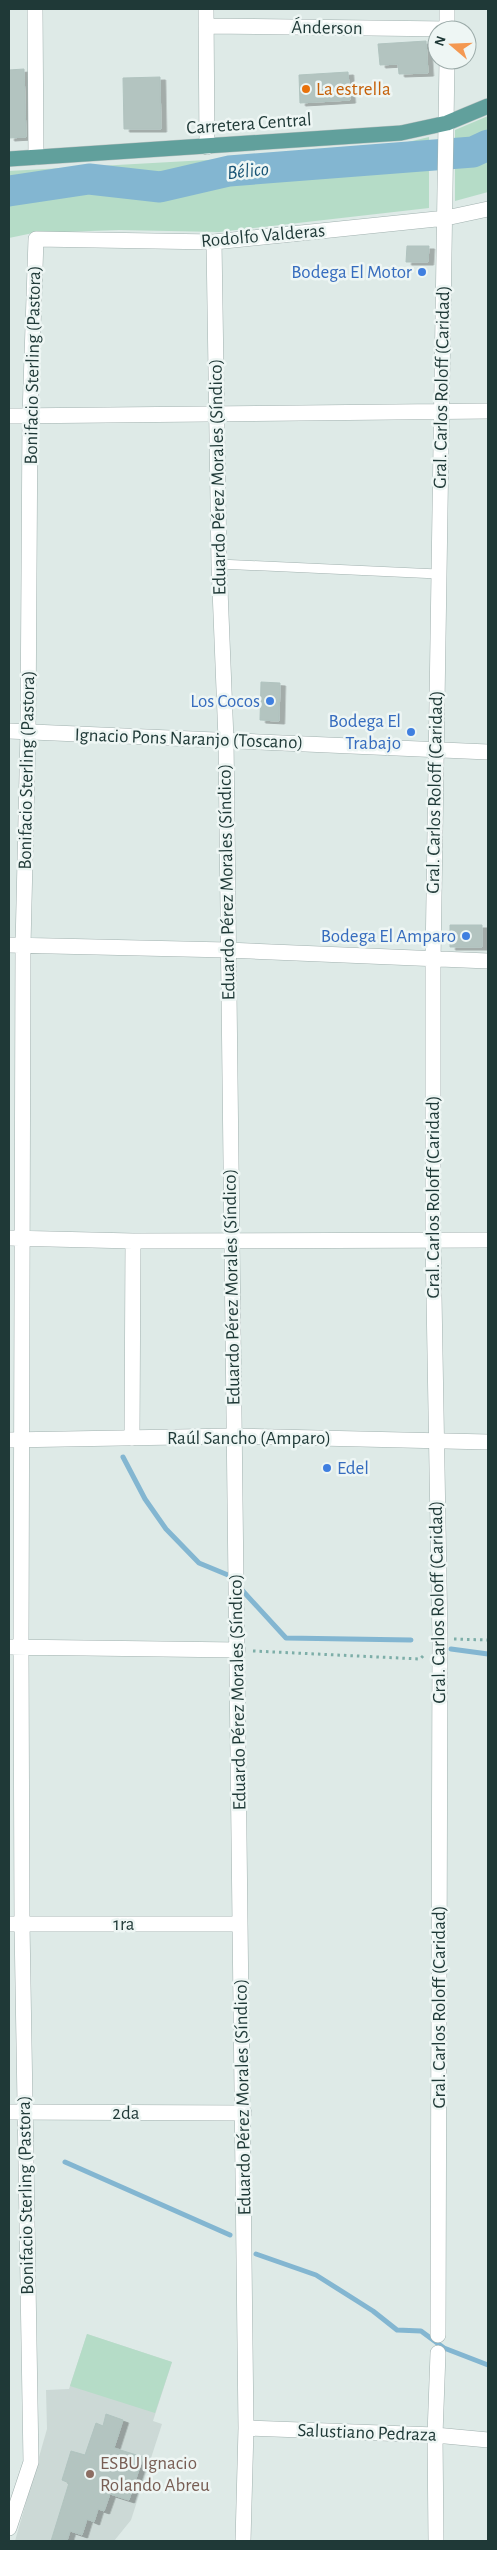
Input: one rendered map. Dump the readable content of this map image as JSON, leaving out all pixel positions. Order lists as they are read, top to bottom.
{
  "streets": {
    "main road": ["Carretera Central"],
    "street": [
      "Ánderson",
      "Rodolfo Valderas",
      "Bonifacio Sterling (Pastora)",
      "Gral. Carlos Roloff (Caridad)",
      "Eduardo Pérez Morales (Síndico)",
      "Ignacio Pons Naranjo (Toscano)",
      "Raúl Sancho (Amparo)",
      "1ra",
      "2da",
      "Salustiano Pedraza"
    ]
  },
  "crossings": [
    ["Carretera Central", "Gral. Carlos Roloff (Caridad)"],
    ["Rodolfo Valderas", "Bonifacio Sterling (Pastora)"],
    ["Rodolfo Valderas", "Gral. Carlos Roloff (Caridad)"],
    ["Rodolfo Valderas", "Eduardo Pérez Morales (Síndico)"],
    ["Bonifacio Sterling (Pastora)", "Ignacio Pons Naranjo (Toscano)"],
    ["Bonifacio Sterling (Pastora)", "Raúl Sancho (Amparo)"],
    ["Bonifacio Sterling (Pastora)", "1ra"],
    ["Bonifacio Sterling (Pastora)", "2da"],
    ["Gral. Carlos Roloff (Caridad)", "Ignacio Pons Naranjo (Toscano)"],
    ["Gral. Carlos Roloff (Caridad)", "Raúl Sancho (Amparo)"],
    ["Eduardo Pérez Morales (Síndico)", "Ignacio Pons Naranjo (Toscano)"],
    ["Eduardo Pérez Morales (Síndico)", "Raúl Sancho (Amparo)"],
    ["Eduardo Pérez Morales (Síndico)", "1ra"],
    ["Eduardo Pérez Morales (Síndico)", "2da"],
    ["Eduardo Pérez Morales (Síndico)", "Salustiano Pedraza"]
  ],
  "water": ["Bélico"],
  "places": [
    "La estrella",
    "Bodega El Motor",
    "Los Cocos",
    "Bodega El Trabajo",
    "Bodega El Amparo",
    "Edel",
    "ESBU Ignacio Rolando Abreu"
  ],
  "north": "left"
}
